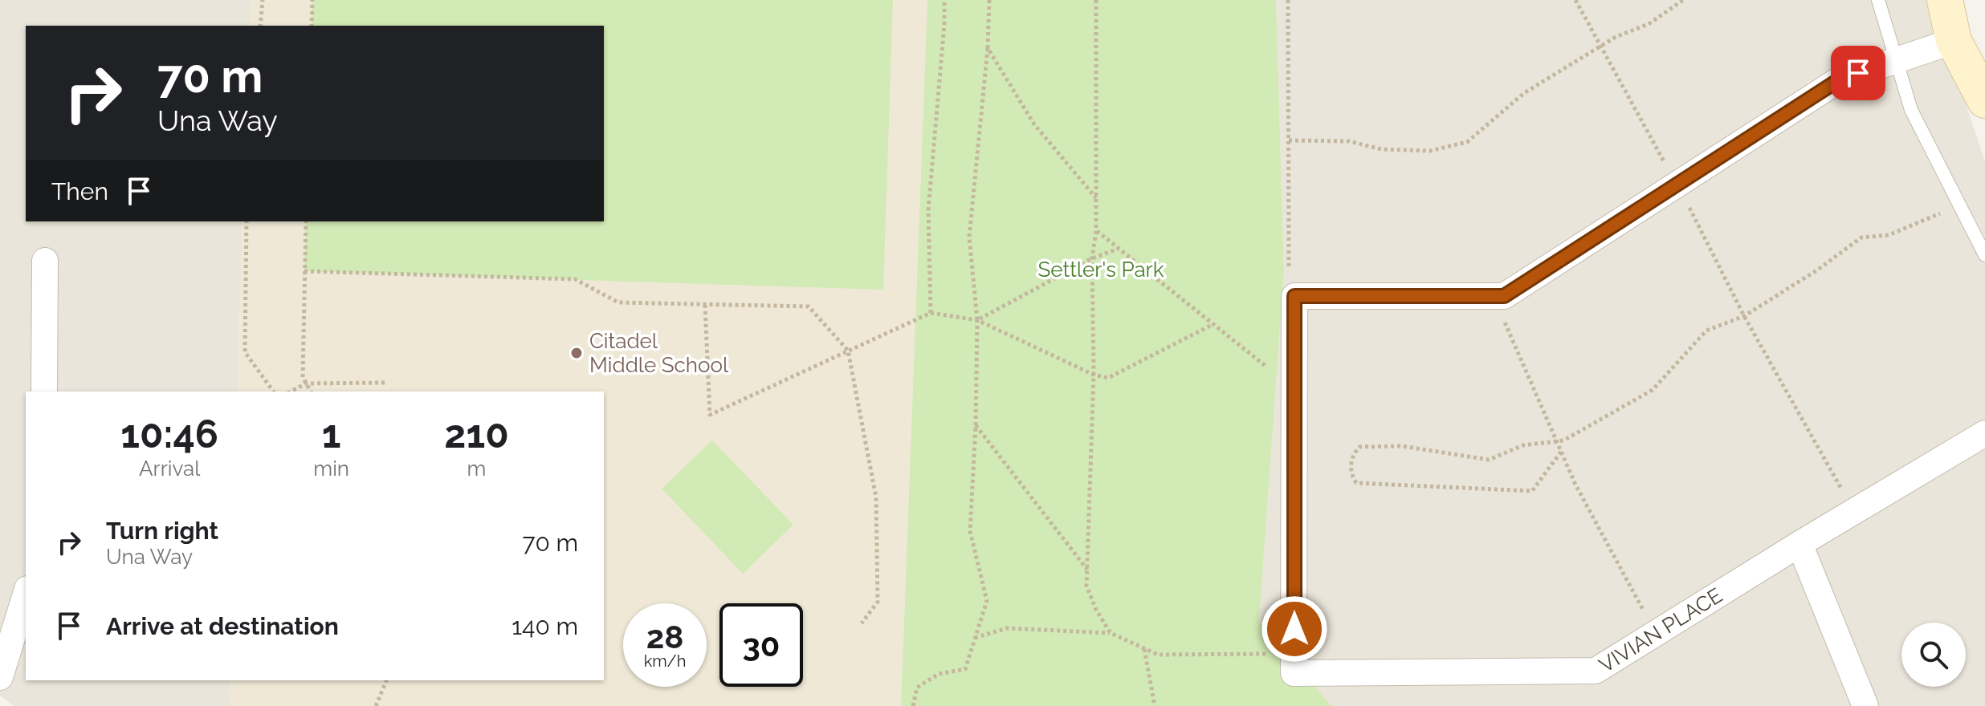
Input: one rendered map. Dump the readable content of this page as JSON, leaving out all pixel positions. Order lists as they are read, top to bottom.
{
  "streets": {
    "street": ["VIVIAN PLACE"]
  },
  "parks": ["Settler's Park"],
  "places": ["Citadel Middle School"],
  "page": {
    "turn": ["70 m", "Una Way"],
    "then": "Then",
    "eta": [
      "10:46",
      "Arrival",
      "1",
      "min",
      "210",
      "m"
    ],
    "list": [
      {
        "name": "Turn right",
        "note": "Una Way",
        "value": "70 m"
      },
      {
        "name": "Arrive at destination",
        "value": "140 m"
      }
    ],
    "speed": "28 km/h",
    "limit": "30"
  }
}
